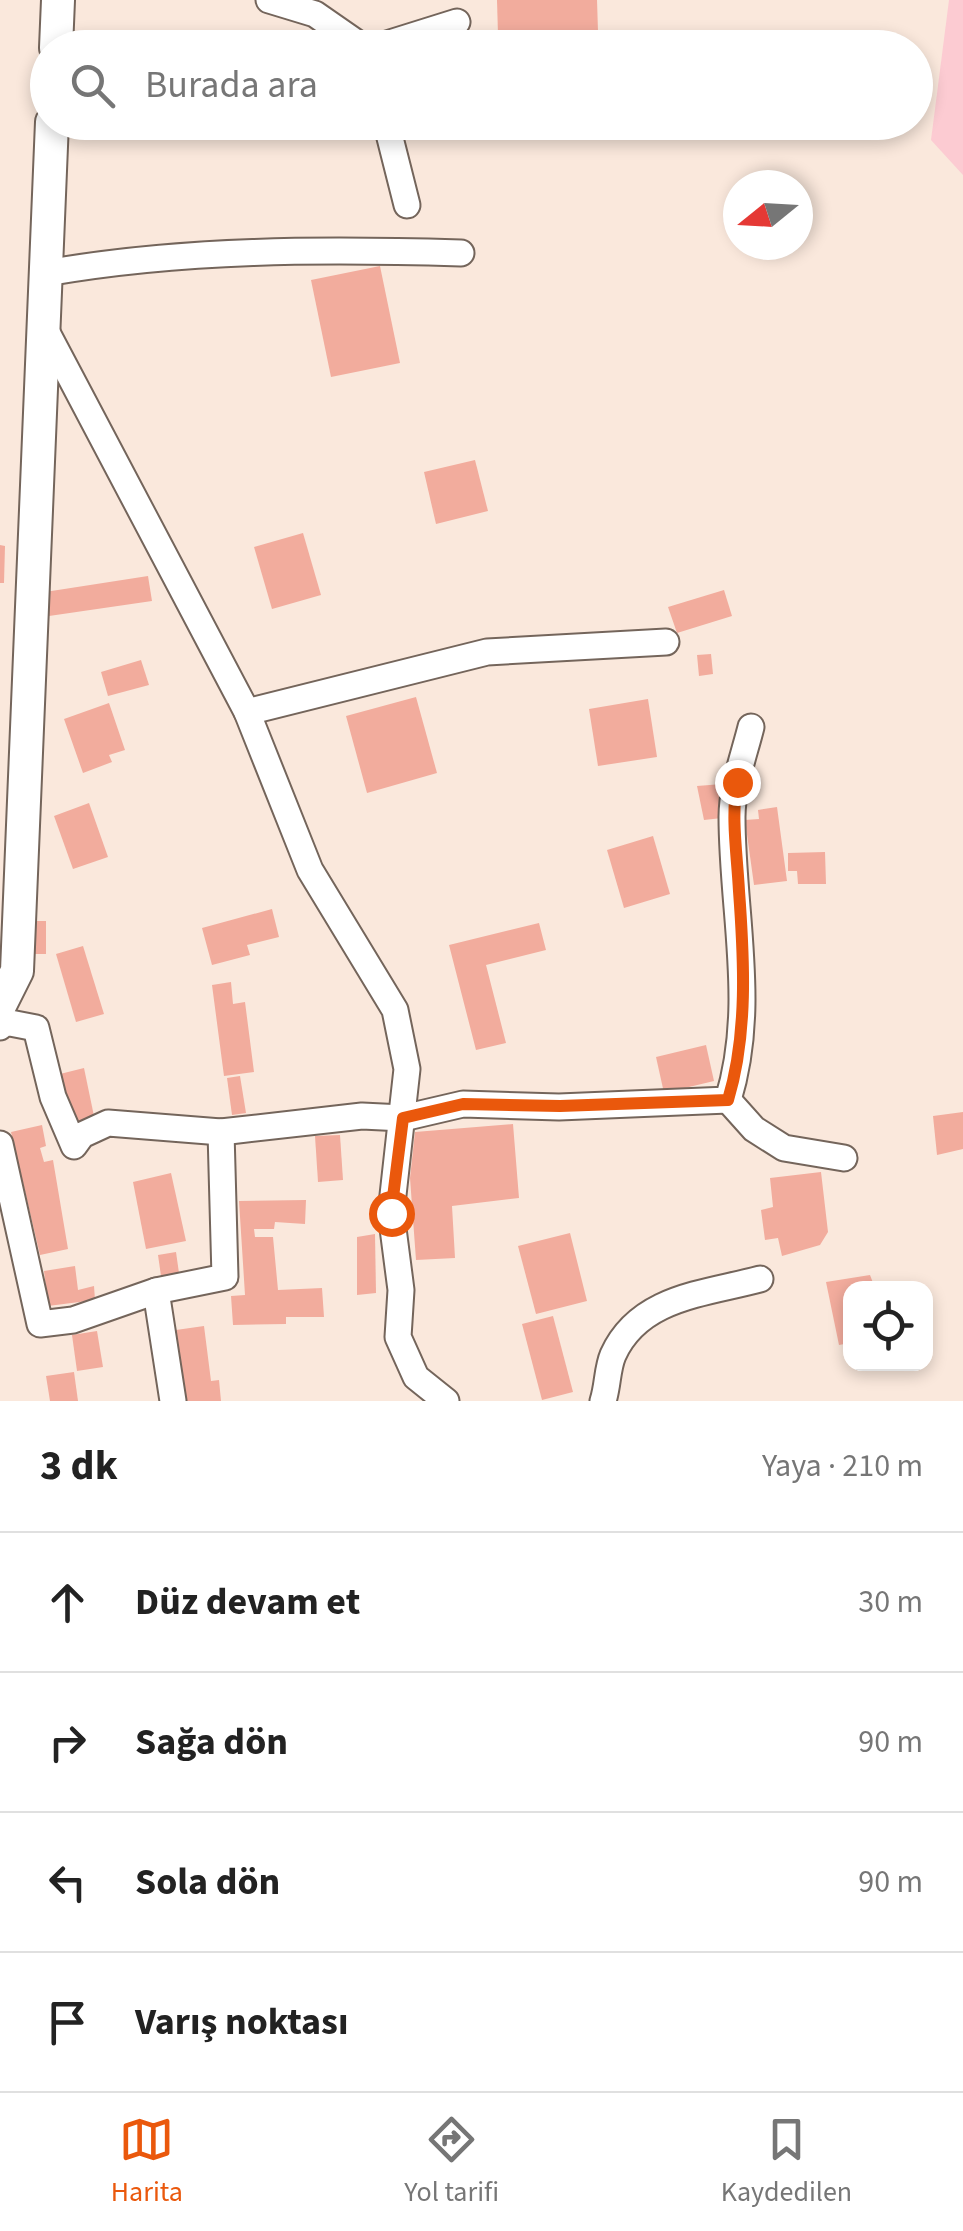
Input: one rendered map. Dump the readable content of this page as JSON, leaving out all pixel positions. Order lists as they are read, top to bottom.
{
  "north": "left",
  "page": {
    "search": "Burada ara",
    "heading": ["3 dk", "Yaya · 210 m"],
    "list": [
      ["Düz devam et", "30 m"],
      ["Sağa dön", "90 m"],
      ["Sola dön", "90 m"],
      "Varış noktası"
    ],
    "nav": ["Harita", "Yol tarifi", "Kaydedilen"]
  }
}
